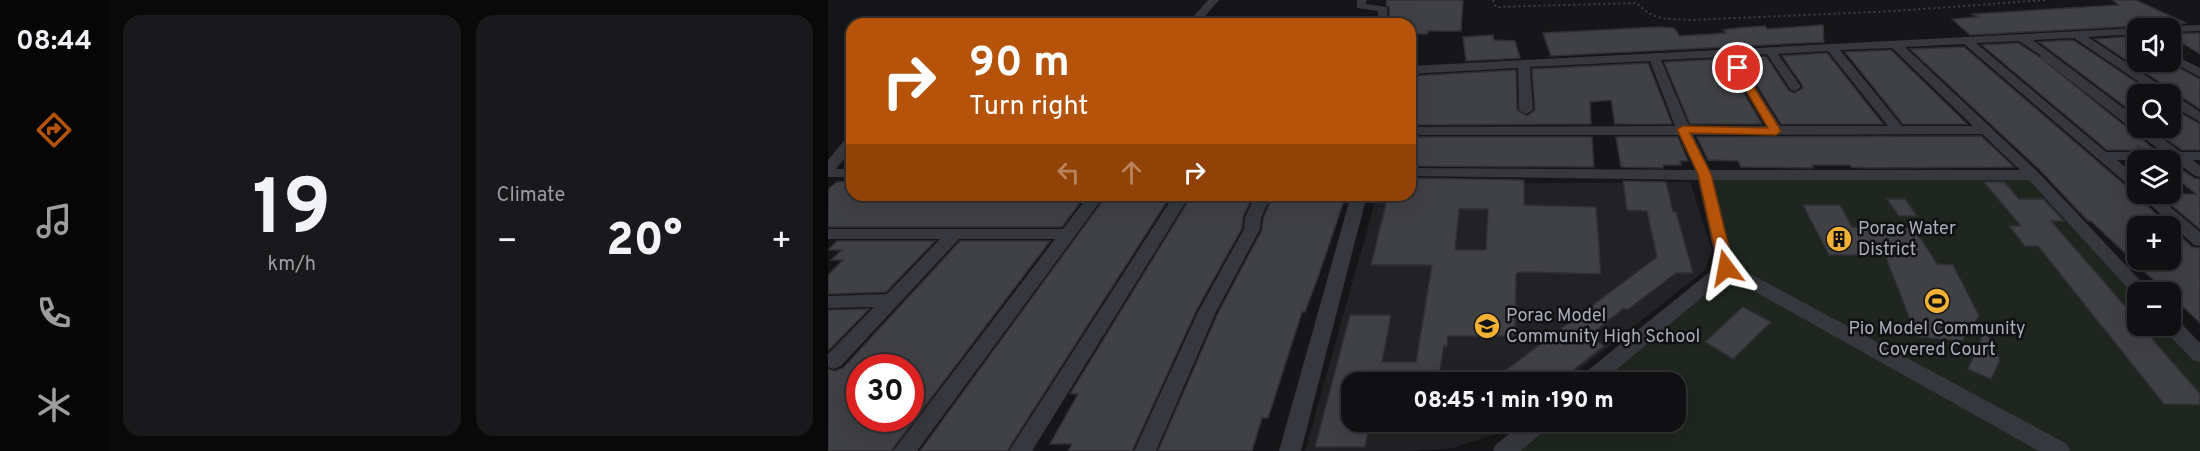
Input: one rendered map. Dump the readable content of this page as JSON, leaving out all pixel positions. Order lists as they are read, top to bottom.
{
  "places": {
    "building": ["Porac Water District"],
    "sports": ["Pio Model Community Covered Court"],
    "school or university": ["Porac Model Community High School"]
  },
  "page": {
    "tabs": "08:44",
    "tile": [
      ["19", "km/h"],
      "Climate"
    ],
    "map_buttons": ["+", "−"],
    "turn": ["90 m", "Turn right"],
    "heat": ["−", "20°", "+"],
    "limit": "30",
    "trip": "08:45 · 1 min · 190 m"
  }
}
